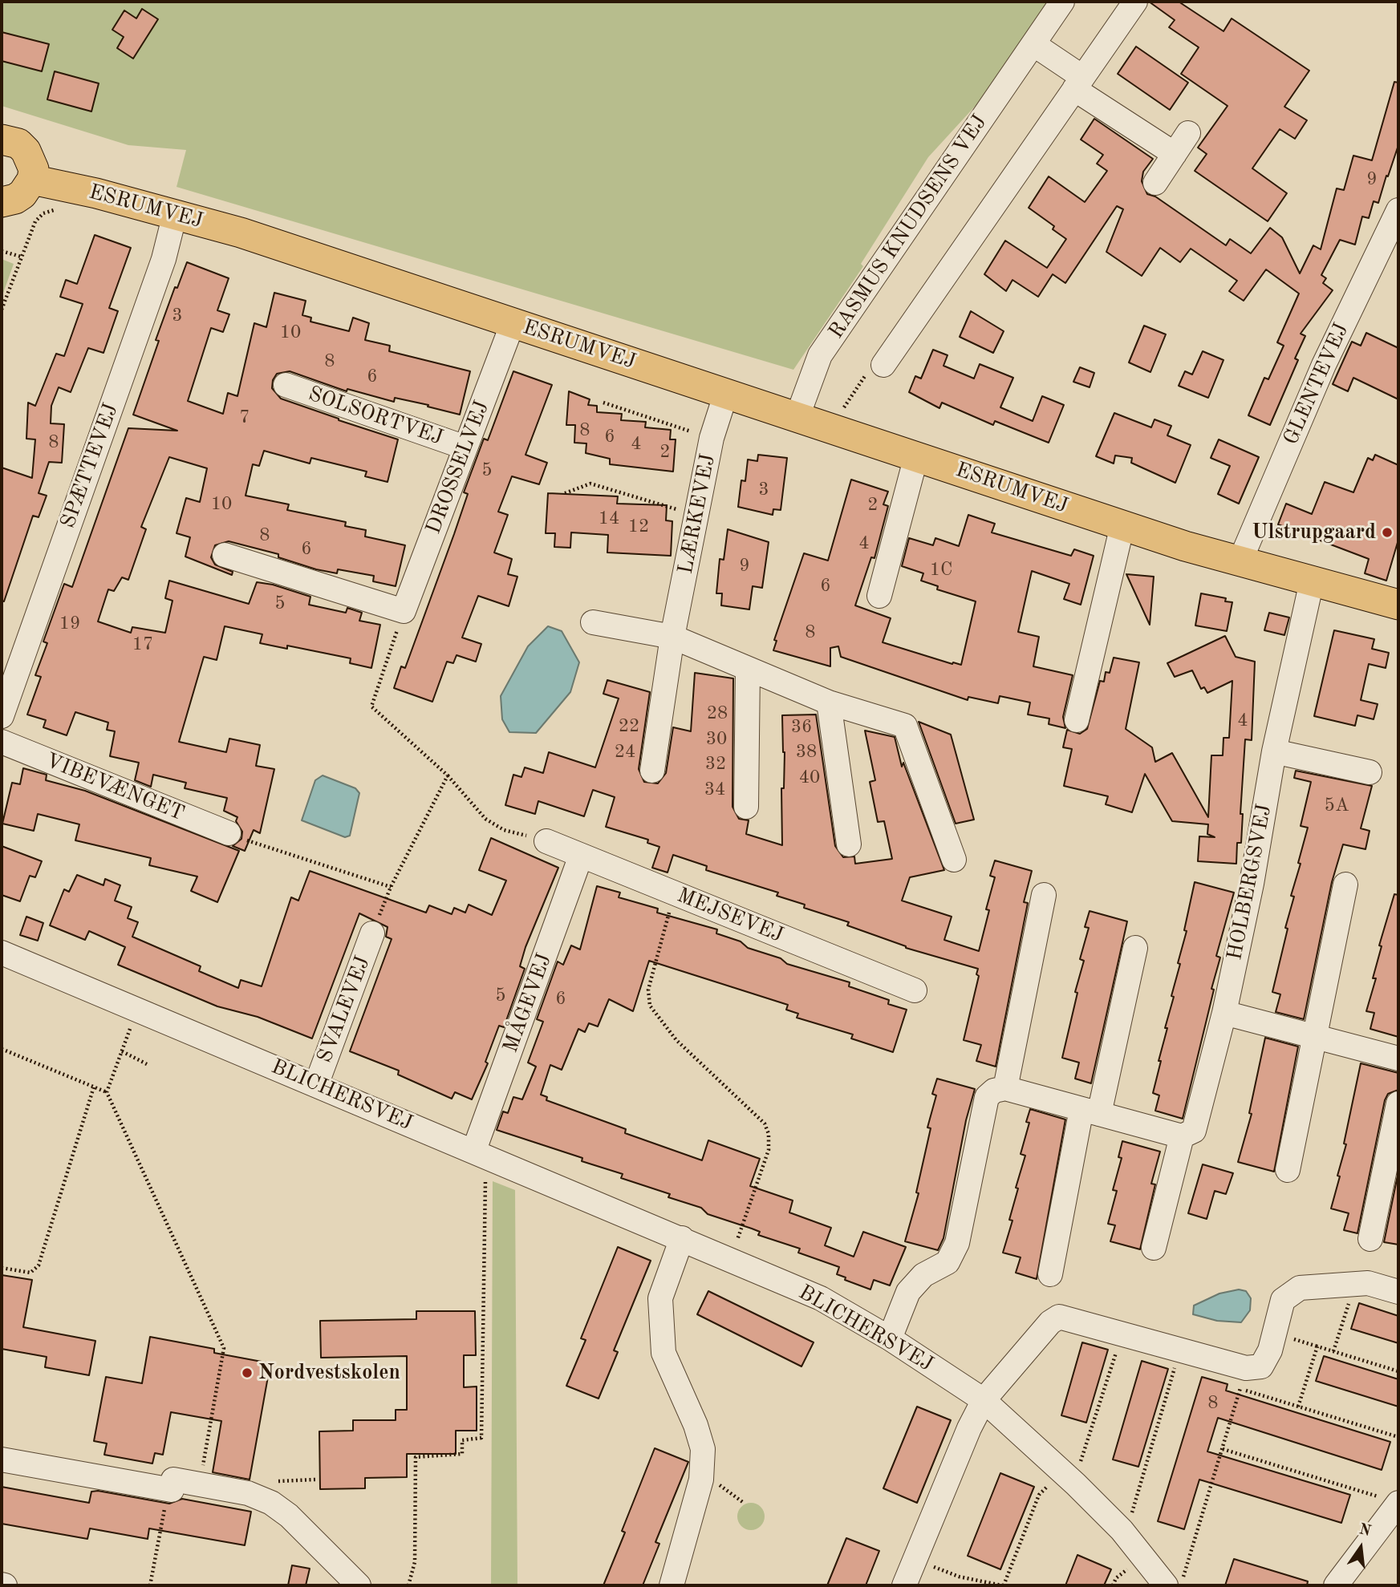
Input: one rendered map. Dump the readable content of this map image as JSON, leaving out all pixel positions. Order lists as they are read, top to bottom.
{
  "streets": {
    "main road": ["ESRUMVEJ"],
    "street": [
      "RASMUS KNUDSENS VEJ",
      "GLENTEVEJ",
      "SOLSORTVEJ",
      "SPÆTTEVEJ",
      "DROSSELVEJ",
      "LÆRKEVEJ",
      "VIBEVÆNGET",
      "HOLBERGSVEJ",
      "MEJSEVEJ",
      "MÅGEVEJ",
      "SVALEVEJ",
      "BLICHERSVEJ"
    ]
  },
  "crossings": [
    ["ESRUMVEJ", "RASMUS KNUDSENS VEJ"],
    ["ESRUMVEJ", "GLENTEVEJ"],
    ["ESRUMVEJ", "SPÆTTEVEJ"],
    ["ESRUMVEJ", "DROSSELVEJ"],
    ["ESRUMVEJ", "LÆRKEVEJ"],
    ["ESRUMVEJ", "HOLBERGSVEJ"],
    ["SOLSORTVEJ", "DROSSELVEJ"],
    ["MEJSEVEJ", "MÅGEVEJ"],
    ["MÅGEVEJ", "BLICHERSVEJ"],
    ["SVALEVEJ", "BLICHERSVEJ"]
  ],
  "places": ["Ulstrupgaard", "Nordvestskolen"],
  "house_numbers": [
    "9",
    "3",
    "10",
    "8",
    "6",
    "7",
    "8",
    "6",
    "8",
    "4",
    "2",
    "5",
    "3",
    "10",
    "2",
    "14",
    "12",
    "8",
    "4",
    "6",
    "9",
    "1C",
    "6",
    "5",
    "19",
    "8",
    "17",
    "28",
    "4",
    "22",
    "36",
    "30",
    "24",
    "38",
    "32",
    "40",
    "34",
    "5A",
    "5",
    "6",
    "8"
  ],
  "north": "top"
}
